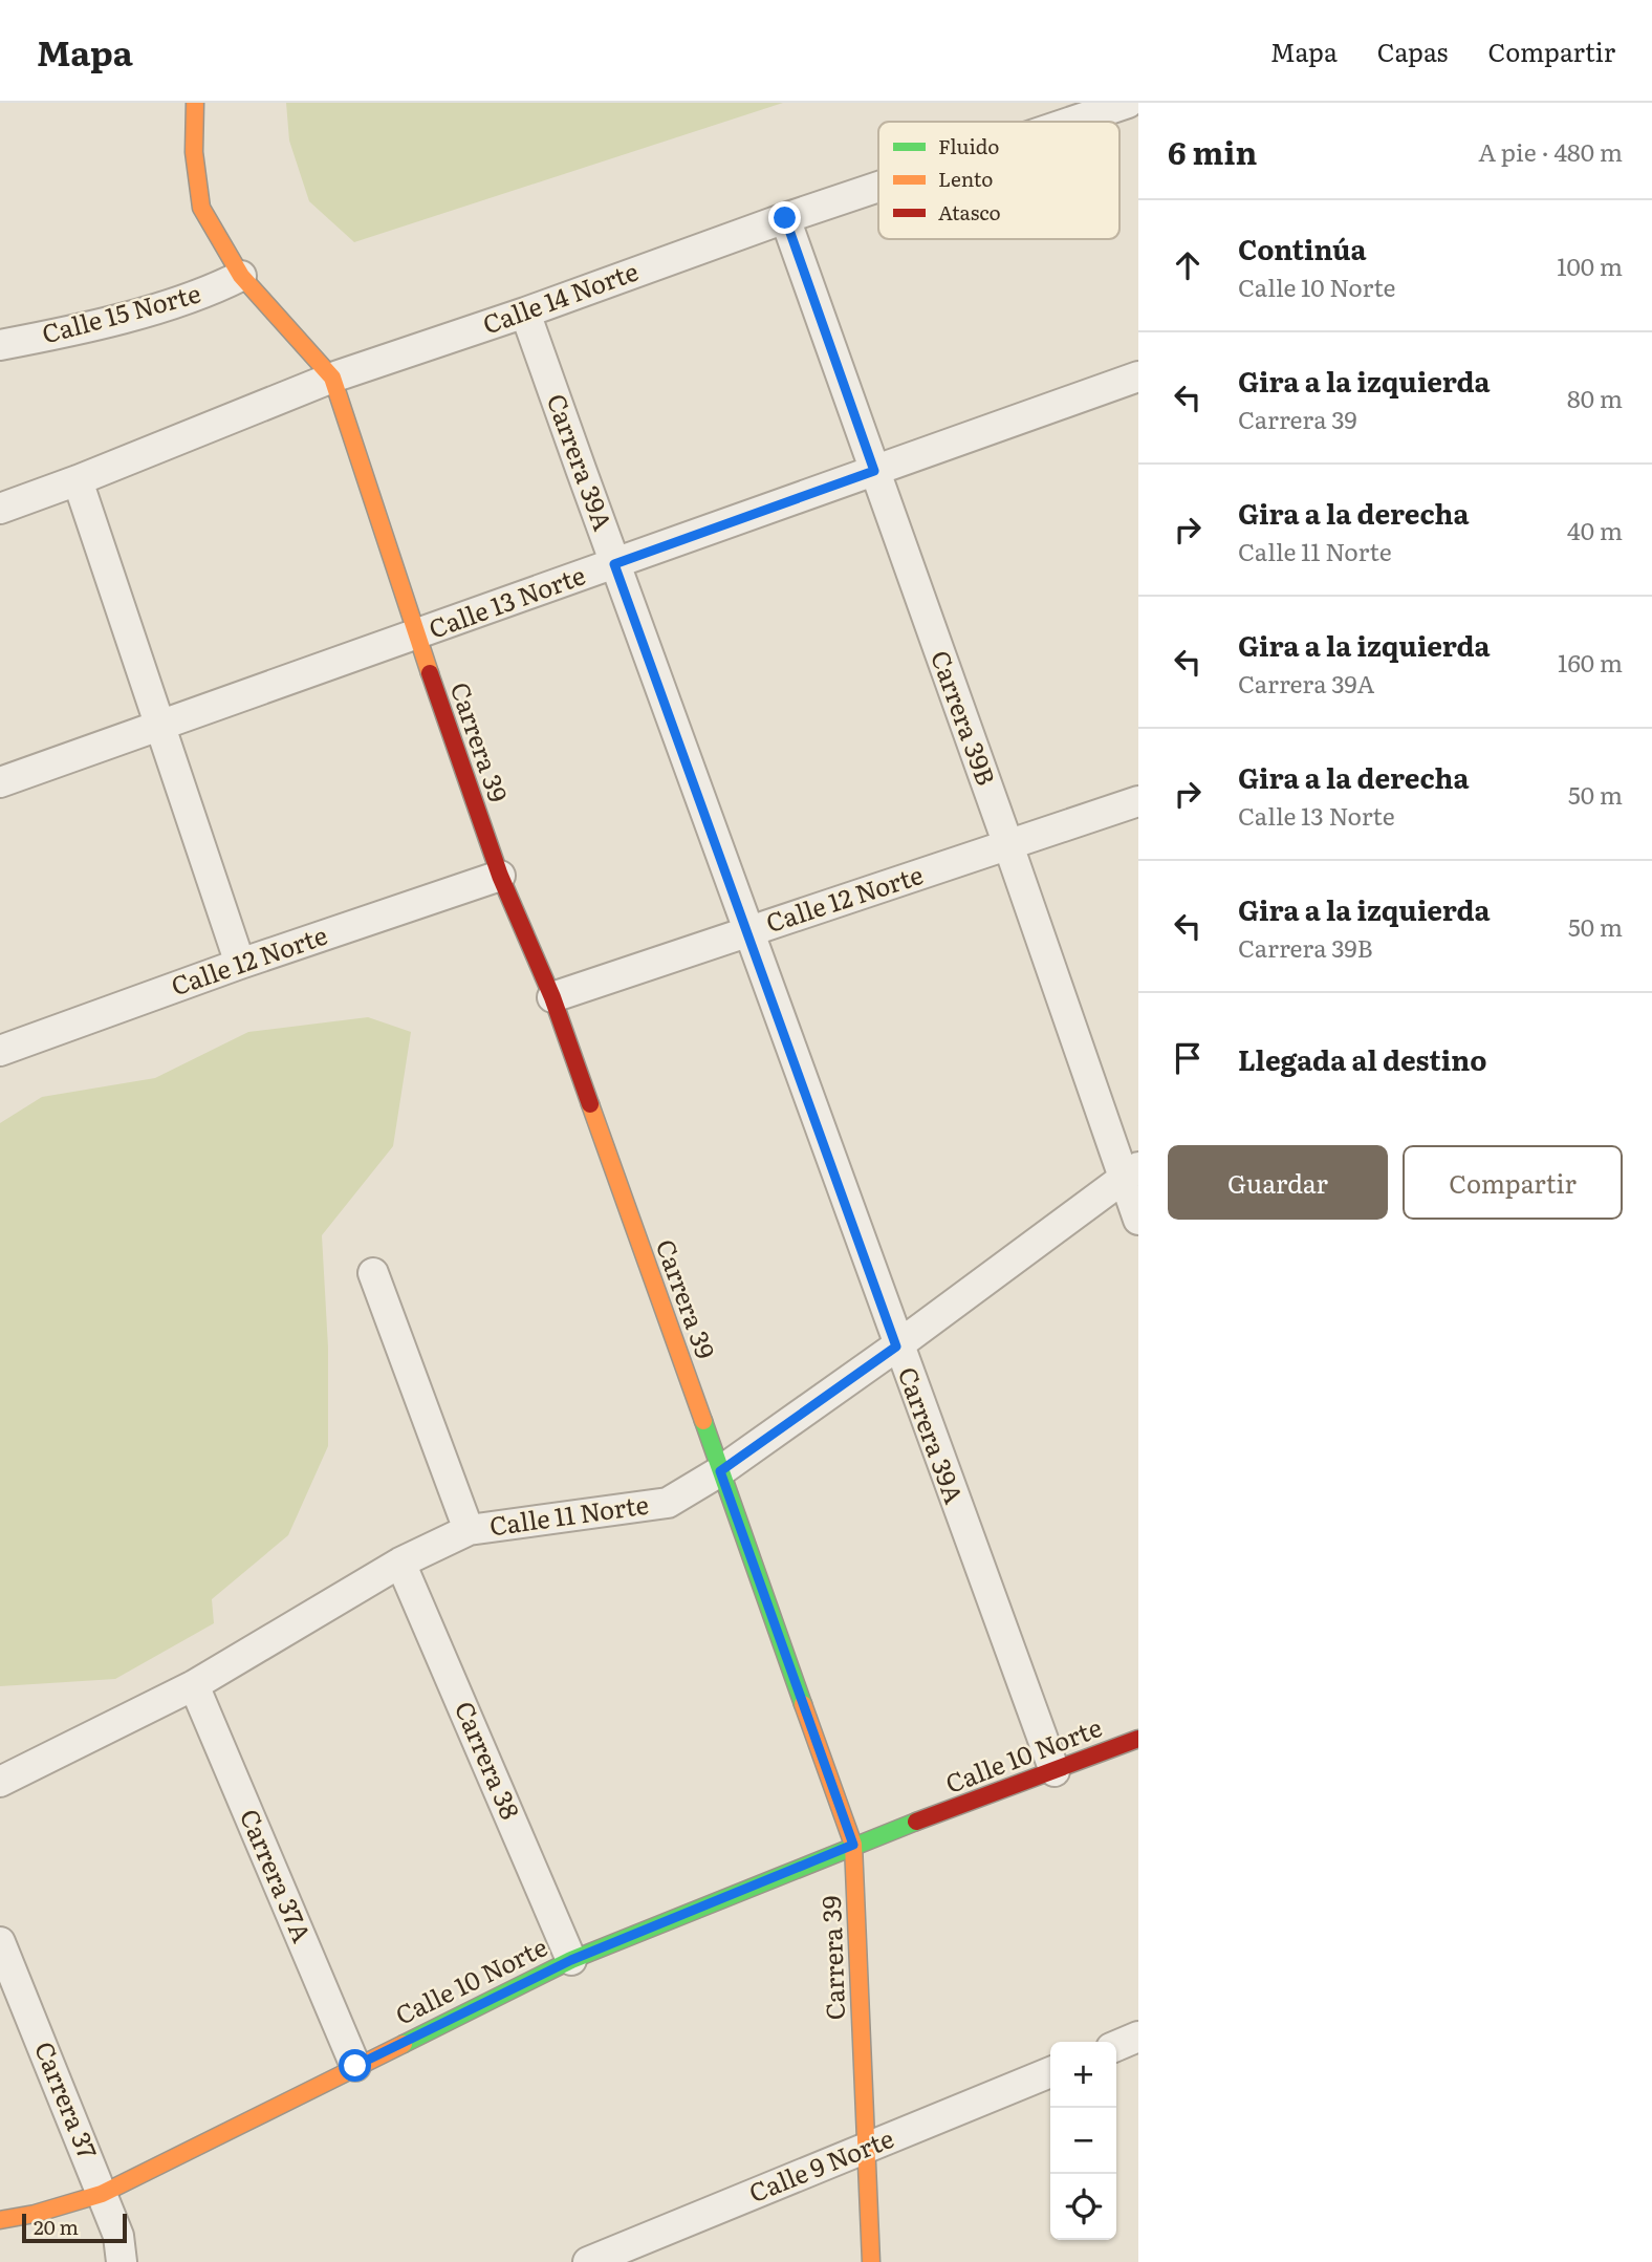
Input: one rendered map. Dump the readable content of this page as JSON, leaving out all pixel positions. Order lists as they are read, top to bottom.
{
  "streets": {
    "street": [
      "Calle 14 Norte",
      "Calle 15 Norte",
      "Carrera 39A",
      "Calle 13 Norte",
      "Carrera 39B",
      "Carrera 39",
      "Calle 12 Norte",
      "Calle 11 Norte",
      "Calle 10 Norte",
      "Carrera 38",
      "Carrera 37A",
      "Carrera 37",
      "Calle 9 Norte"
    ]
  },
  "crossings": [
    ["Calle 14 Norte", "Carrera 39A"],
    ["Calle 14 Norte", "Carrera 39B"],
    ["Calle 14 Norte", "Carrera 39"],
    ["Carrera 39A", "Calle 13 Norte"],
    ["Carrera 39A", "Calle 12 Norte"],
    ["Carrera 39A", "Calle 11 Norte"],
    ["Carrera 39A", "Calle 10 Norte"],
    ["Calle 13 Norte", "Carrera 39B"],
    ["Calle 13 Norte", "Carrera 39"],
    ["Carrera 39B", "Calle 12 Norte"],
    ["Carrera 39B", "Calle 11 Norte"],
    ["Carrera 39", "Calle 12 Norte"],
    ["Carrera 39", "Calle 11 Norte"],
    ["Carrera 39", "Calle 10 Norte"],
    ["Carrera 39", "Calle 9 Norte"],
    ["Calle 11 Norte", "Carrera 38"],
    ["Calle 11 Norte", "Carrera 37A"],
    ["Calle 10 Norte", "Carrera 38"],
    ["Calle 10 Norte", "Carrera 37A"],
    ["Calle 10 Norte", "Carrera 37"]
  ],
  "legend": ["Fluido", "Lento", "Atasco"],
  "scale_bar": "20 m",
  "page": {
    "header": "Mapa",
    "nav": ["Mapa", "Capas", "Compartir"],
    "heading": ["6 min", "A pie · 480 m"],
    "list": [
      ["Continúa", "Calle 10 Norte", "100 m"],
      ["Gira a la izquierda", "Carrera 39", "80 m"],
      ["Gira a la derecha", "Calle 11 Norte", "40 m"],
      ["Gira a la izquierda", "Carrera 39A", "160 m"],
      ["Gira a la derecha", "Calle 13 Norte", "50 m"],
      ["Gira a la izquierda", "Carrera 39B", "50 m"],
      "Llegada al destino"
    ],
    "buttons": ["Guardar", "Compartir"],
    "map_buttons": ["+", "−"],
    "scale": "20 m"
  }
}
